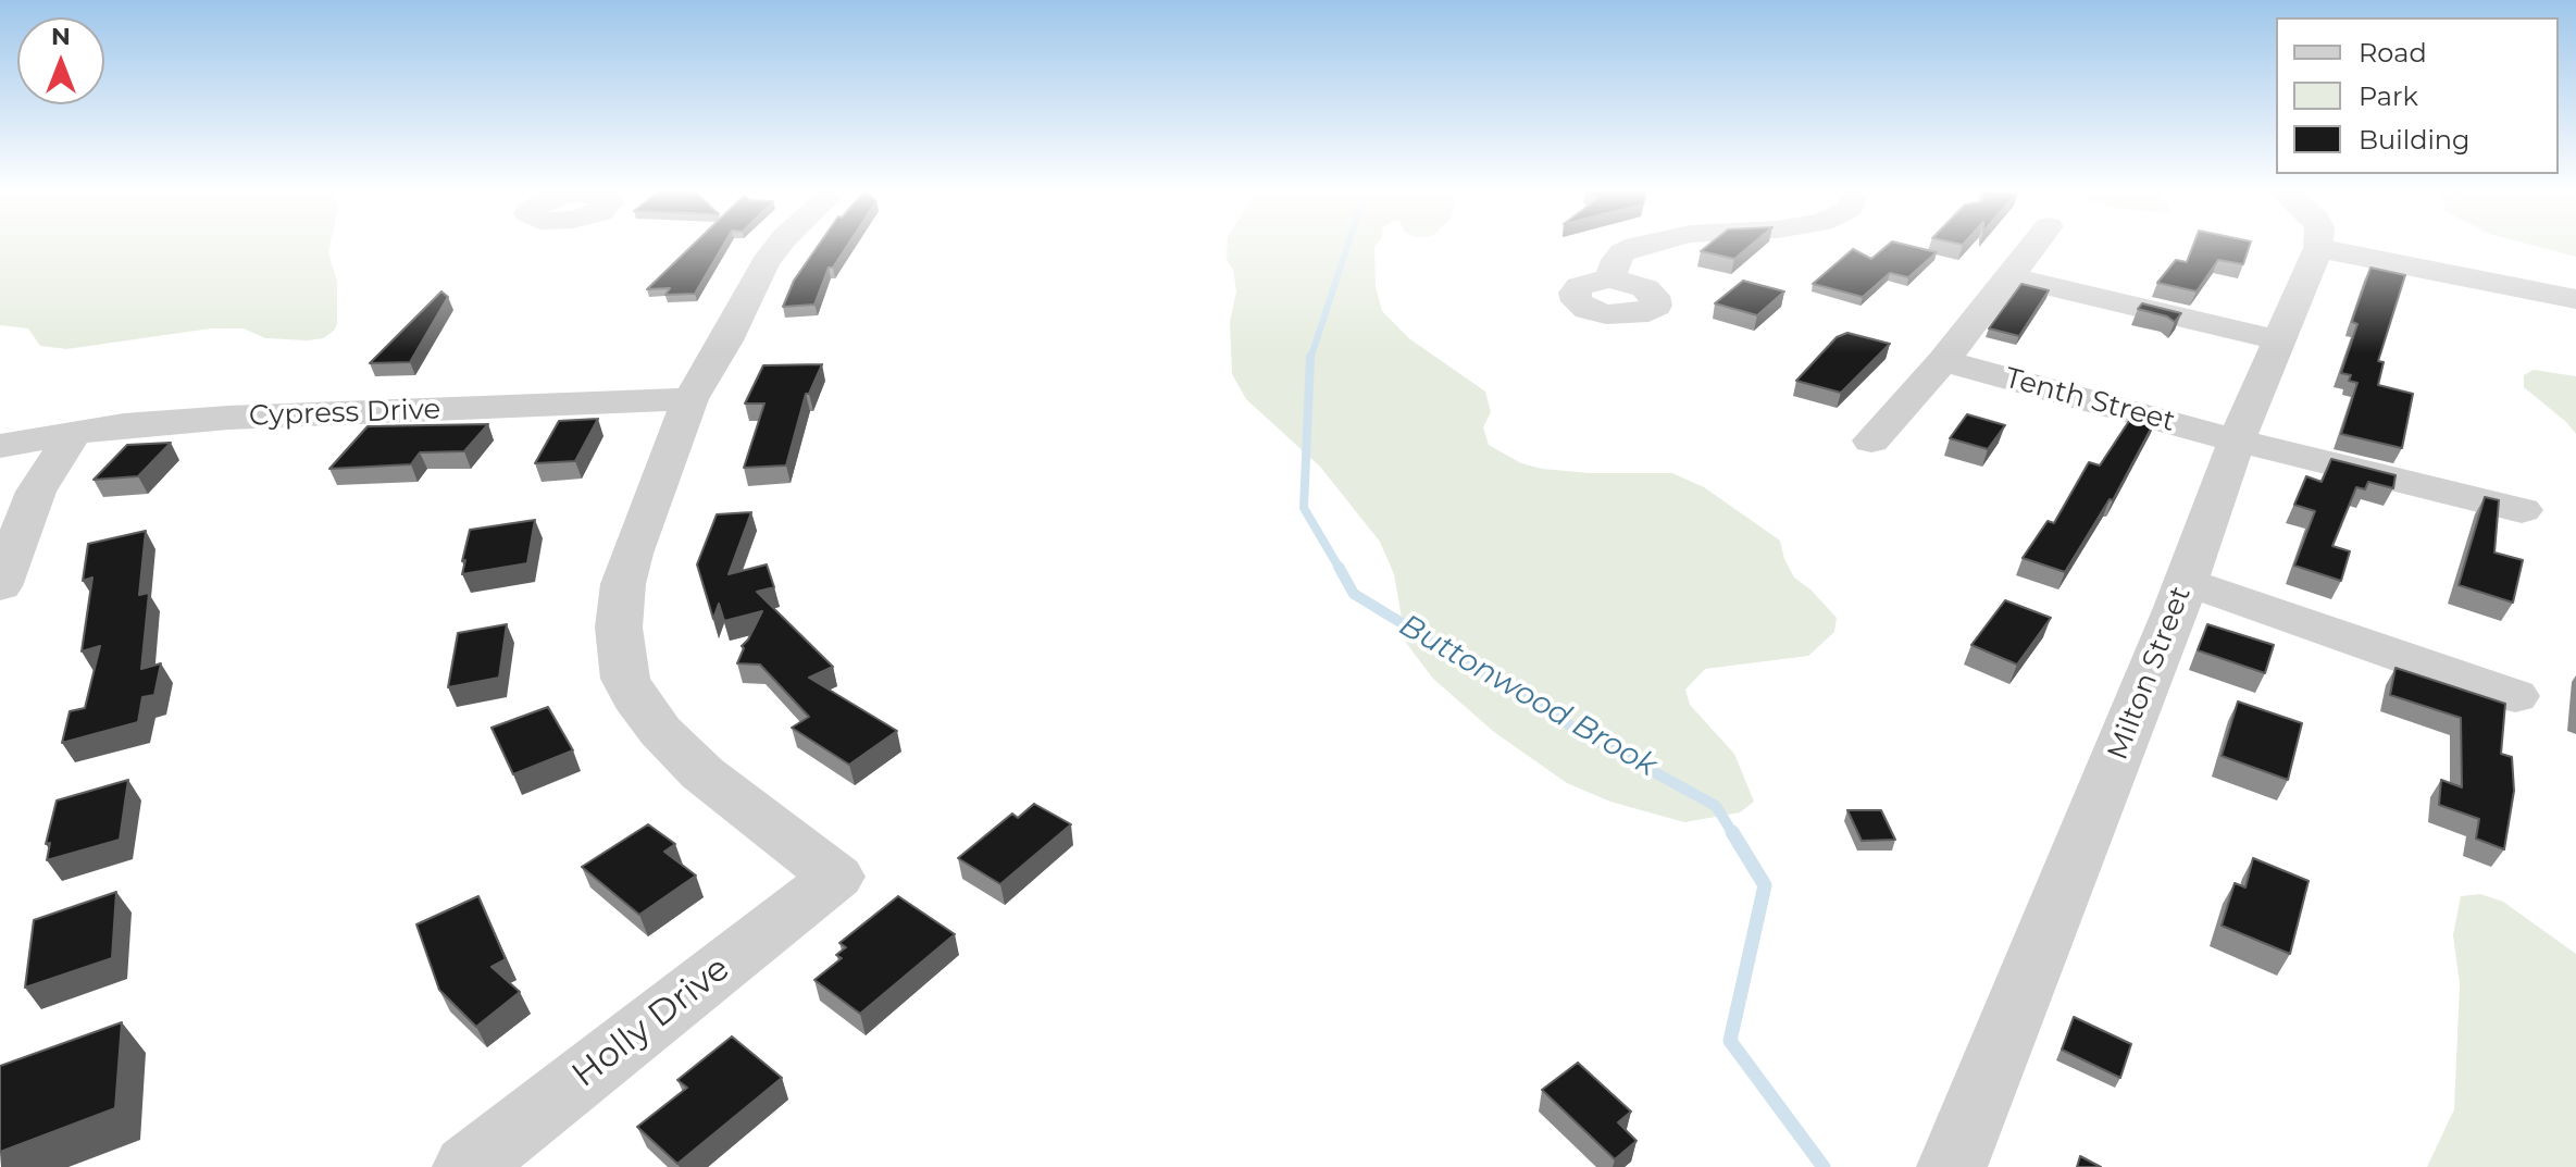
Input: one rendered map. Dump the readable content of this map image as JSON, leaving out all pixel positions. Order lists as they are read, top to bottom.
{
  "streets": {
    "street": [
      "Tenth Street",
      "Cypress Drive",
      "Milton Street",
      "Holly Drive"
    ]
  },
  "crossings": [
    ["Tenth Street", "Milton Street"],
    ["Cypress Drive", "Holly Drive"]
  ],
  "water": ["Buttonwood Brook"],
  "legend": ["Road", "Park", "Building"],
  "north": "top"
}
